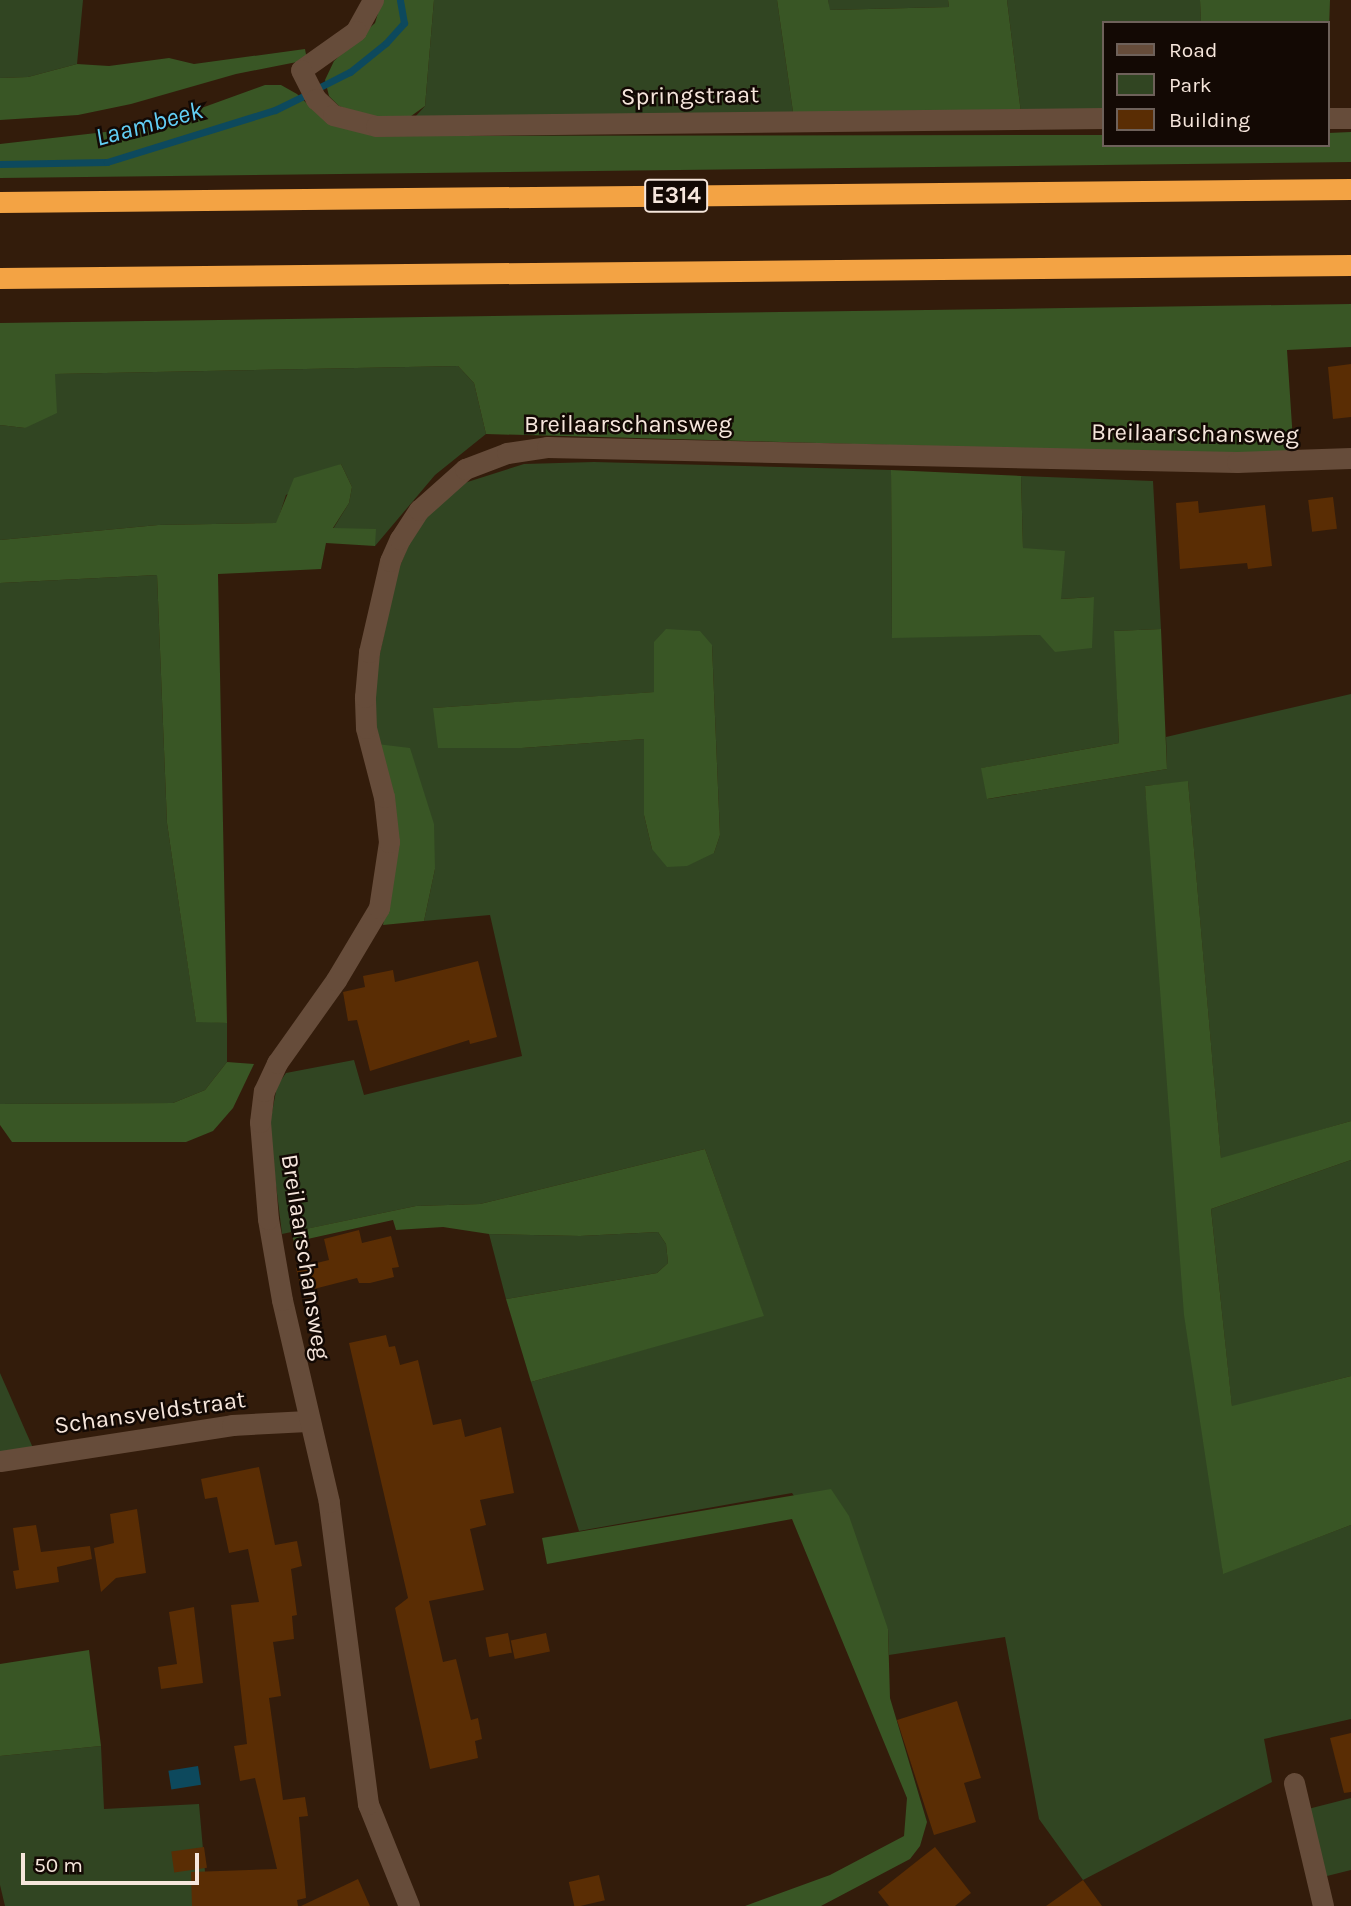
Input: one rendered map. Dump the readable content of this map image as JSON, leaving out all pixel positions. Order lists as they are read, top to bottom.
{
  "streets": {
    "highway": ["E314"],
    "street": ["Springstraat", "Breilaarschansweg", "Schansveldstraat"]
  },
  "crossings": [
    ["Breilaarschansweg", "Schansveldstraat"]
  ],
  "water": ["Laambeek"],
  "legend": ["Road", "Park", "Building"],
  "scale_bar": "50 m"
}
